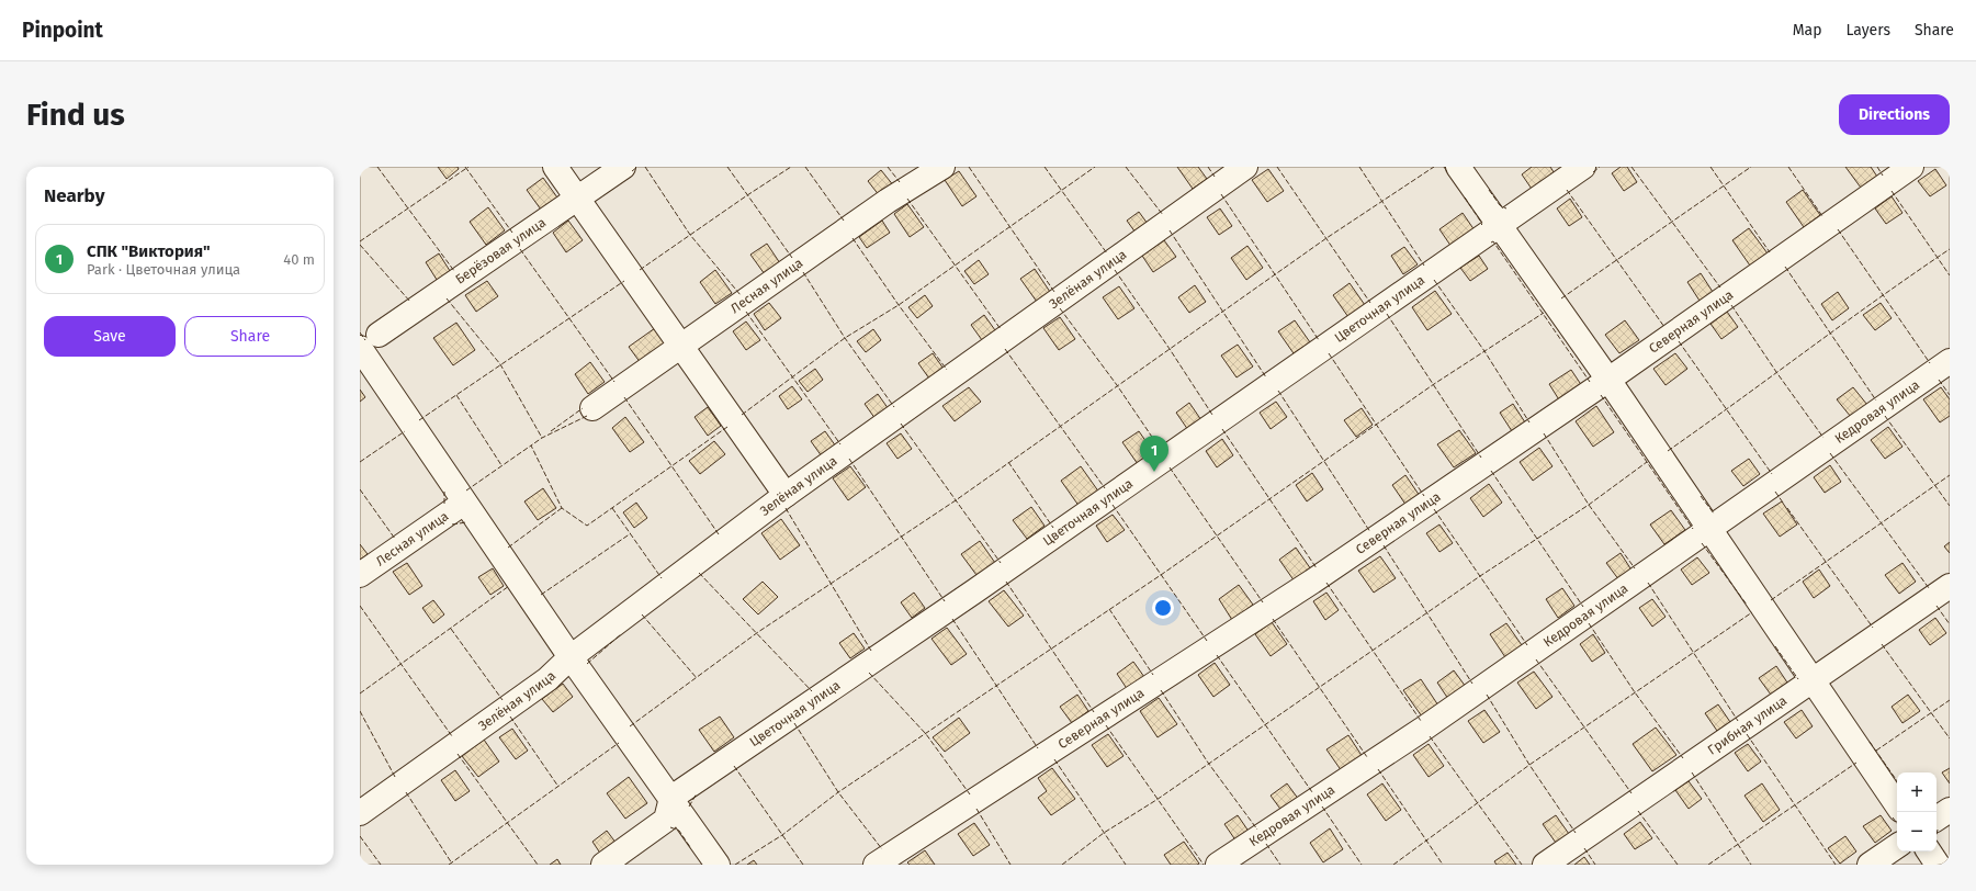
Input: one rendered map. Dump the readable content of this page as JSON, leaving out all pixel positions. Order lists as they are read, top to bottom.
{
  "streets": {
    "street": [
      "Берёзовая улица",
      "Зелёная улица",
      "Лесная улица",
      "Цветочная улица",
      "Северная улица",
      "Кедровая улица",
      "Грибная улица"
    ]
  },
  "page": {
    "header": "Pinpoint",
    "nav": ["Map", "Layers", "Share"],
    "buttons": [
      "Directions",
      ["Save", "Share"]
    ],
    "title": "Find us",
    "heading": "Nearby",
    "list": [
      {
        "mark": "1",
        "name": "СПК \"Виктория\"",
        "note": "Park · Цветочная улица",
        "value": "40 m"
      }
    ],
    "pins": "1",
    "map_buttons": ["+", "−"]
  }
}
